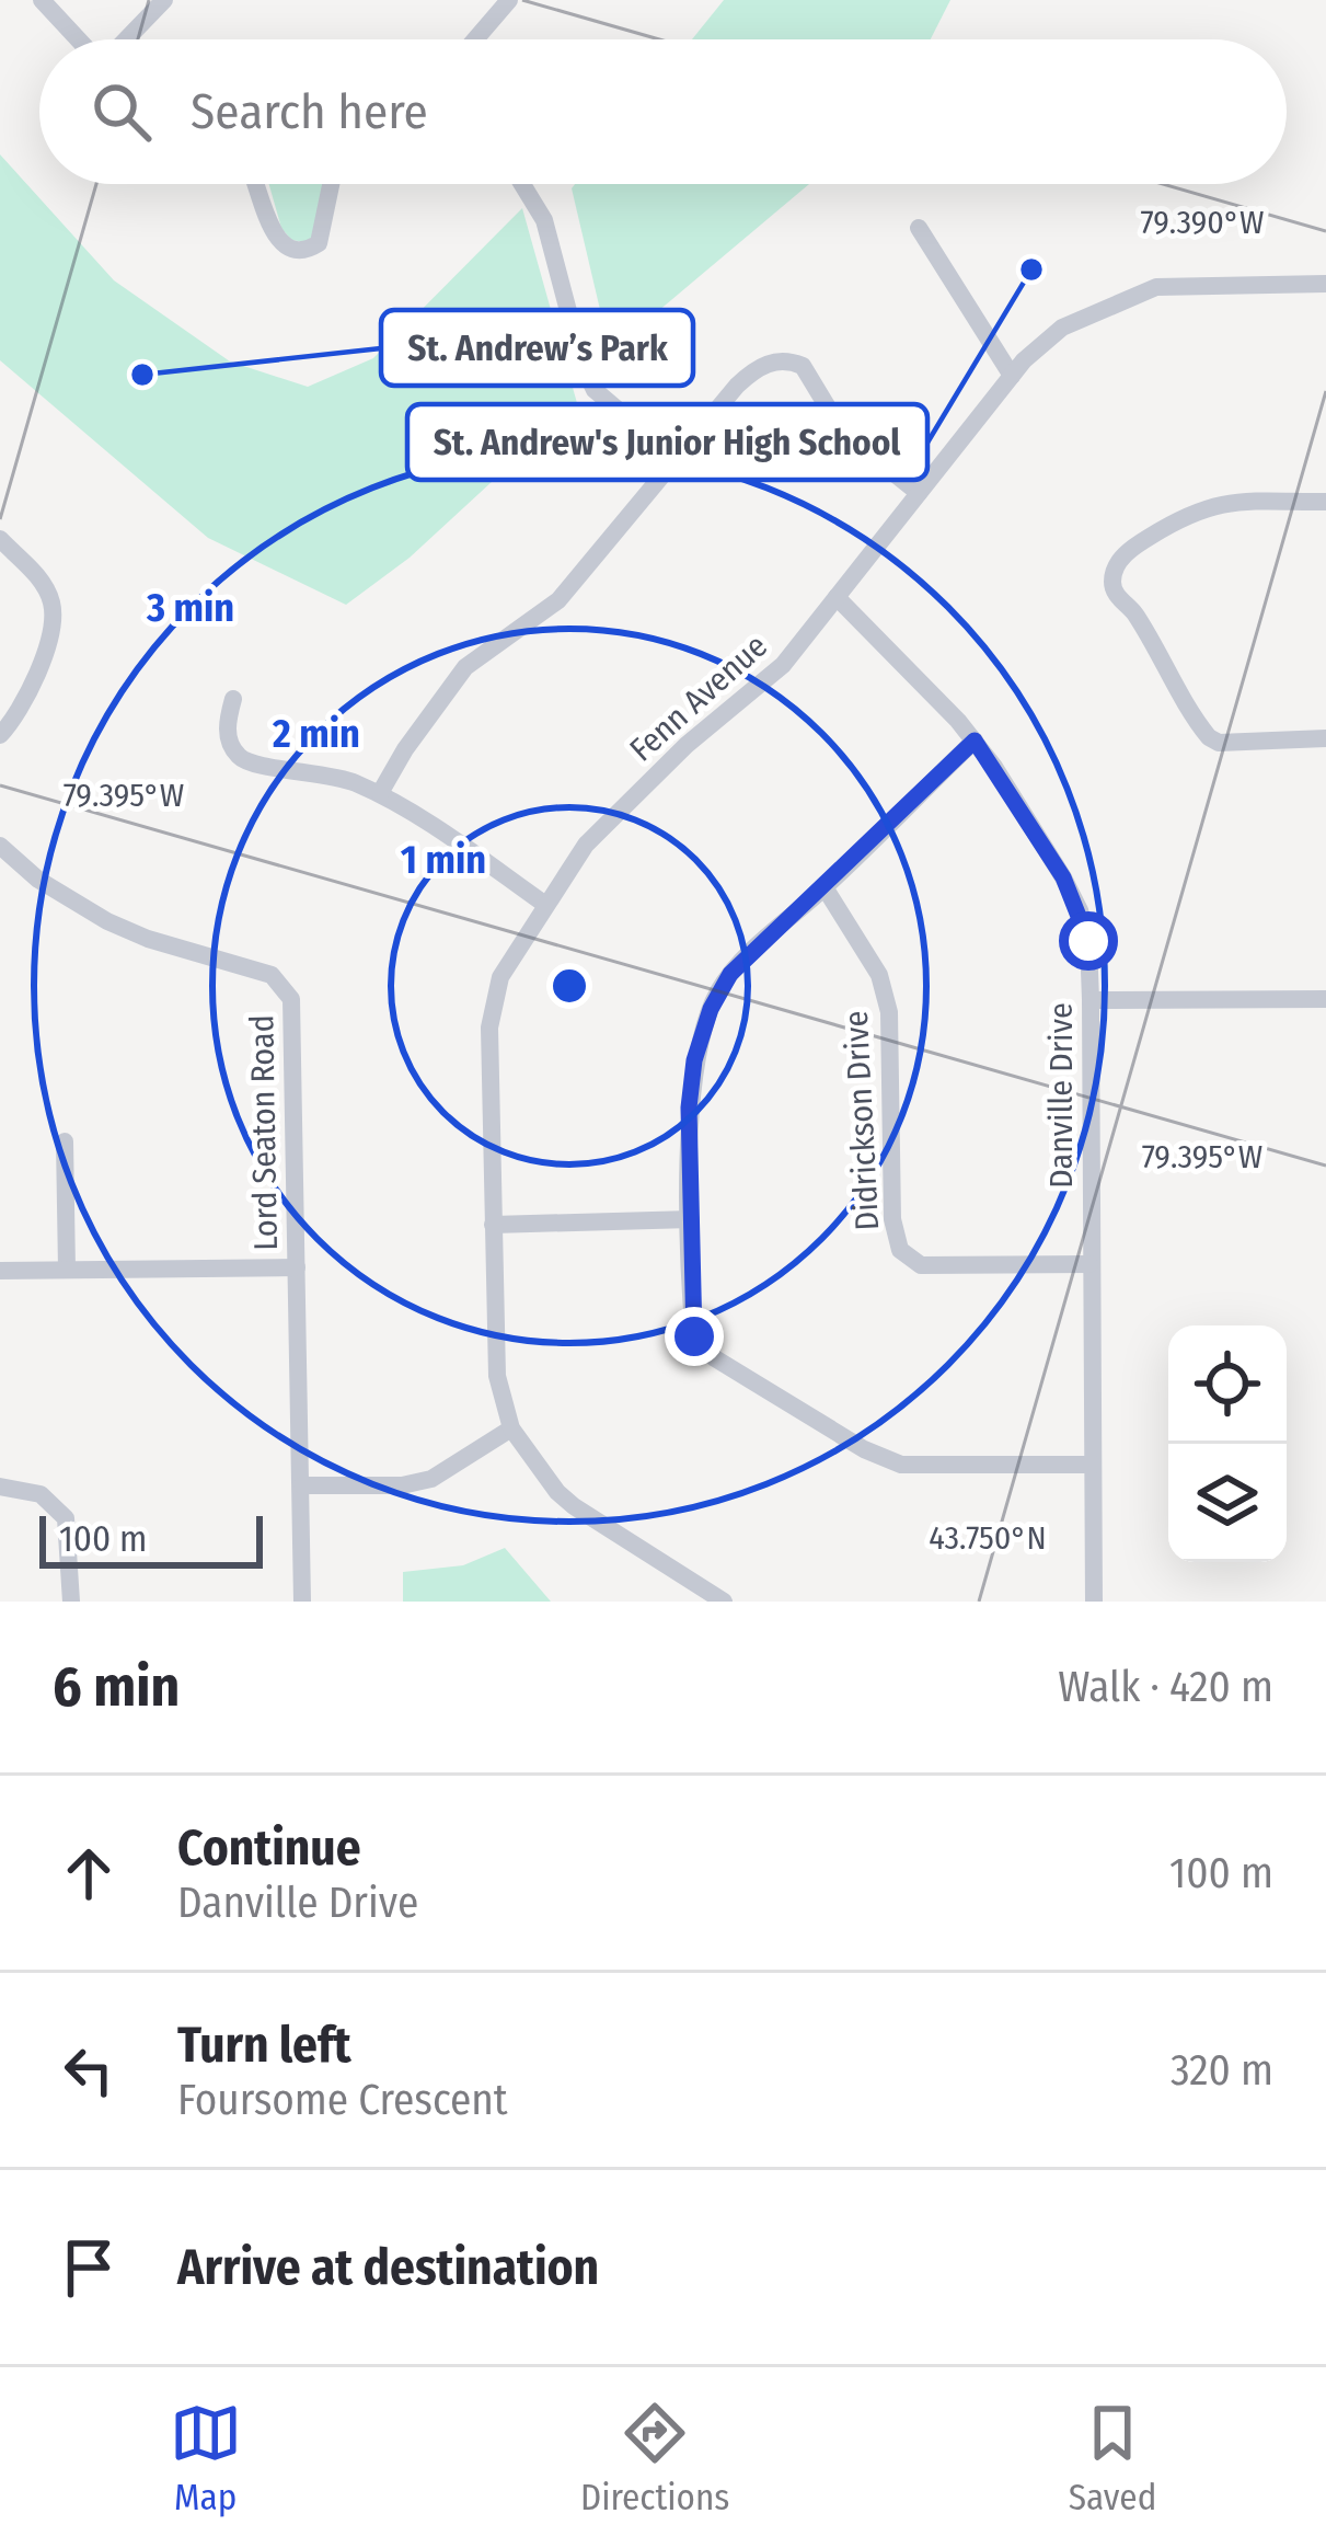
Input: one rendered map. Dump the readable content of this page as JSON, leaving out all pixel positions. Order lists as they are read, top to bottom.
{
  "streets": {
    "street": [
      "Fenn Avenue",
      "Danville Drive",
      "Didrickson Drive",
      "Lord Seaton Road"
    ]
  },
  "crossings": [
    ["Fenn Avenue", "Danville Drive"],
    ["Danville Drive", "Didrickson Drive"]
  ],
  "places": ["St. Andrew's Junior High School", "St. Andrew’s Park"],
  "scale_bar": "100 m",
  "page": {
    "search": "Search here",
    "scale": "100 m",
    "heading": ["6 min", "Walk · 420 m"],
    "list": [
      ["Continue", "Danville Drive", "100 m"],
      ["Turn left", "Foursome Crescent", "320 m"],
      "Arrive at destination"
    ],
    "nav": ["Map", "Directions", "Saved"]
  },
  "coordinates": ["79.390°W", "79.395°W", "43.750°N"],
  "rings": ["3 min", "2 min", "1 min"]
}
